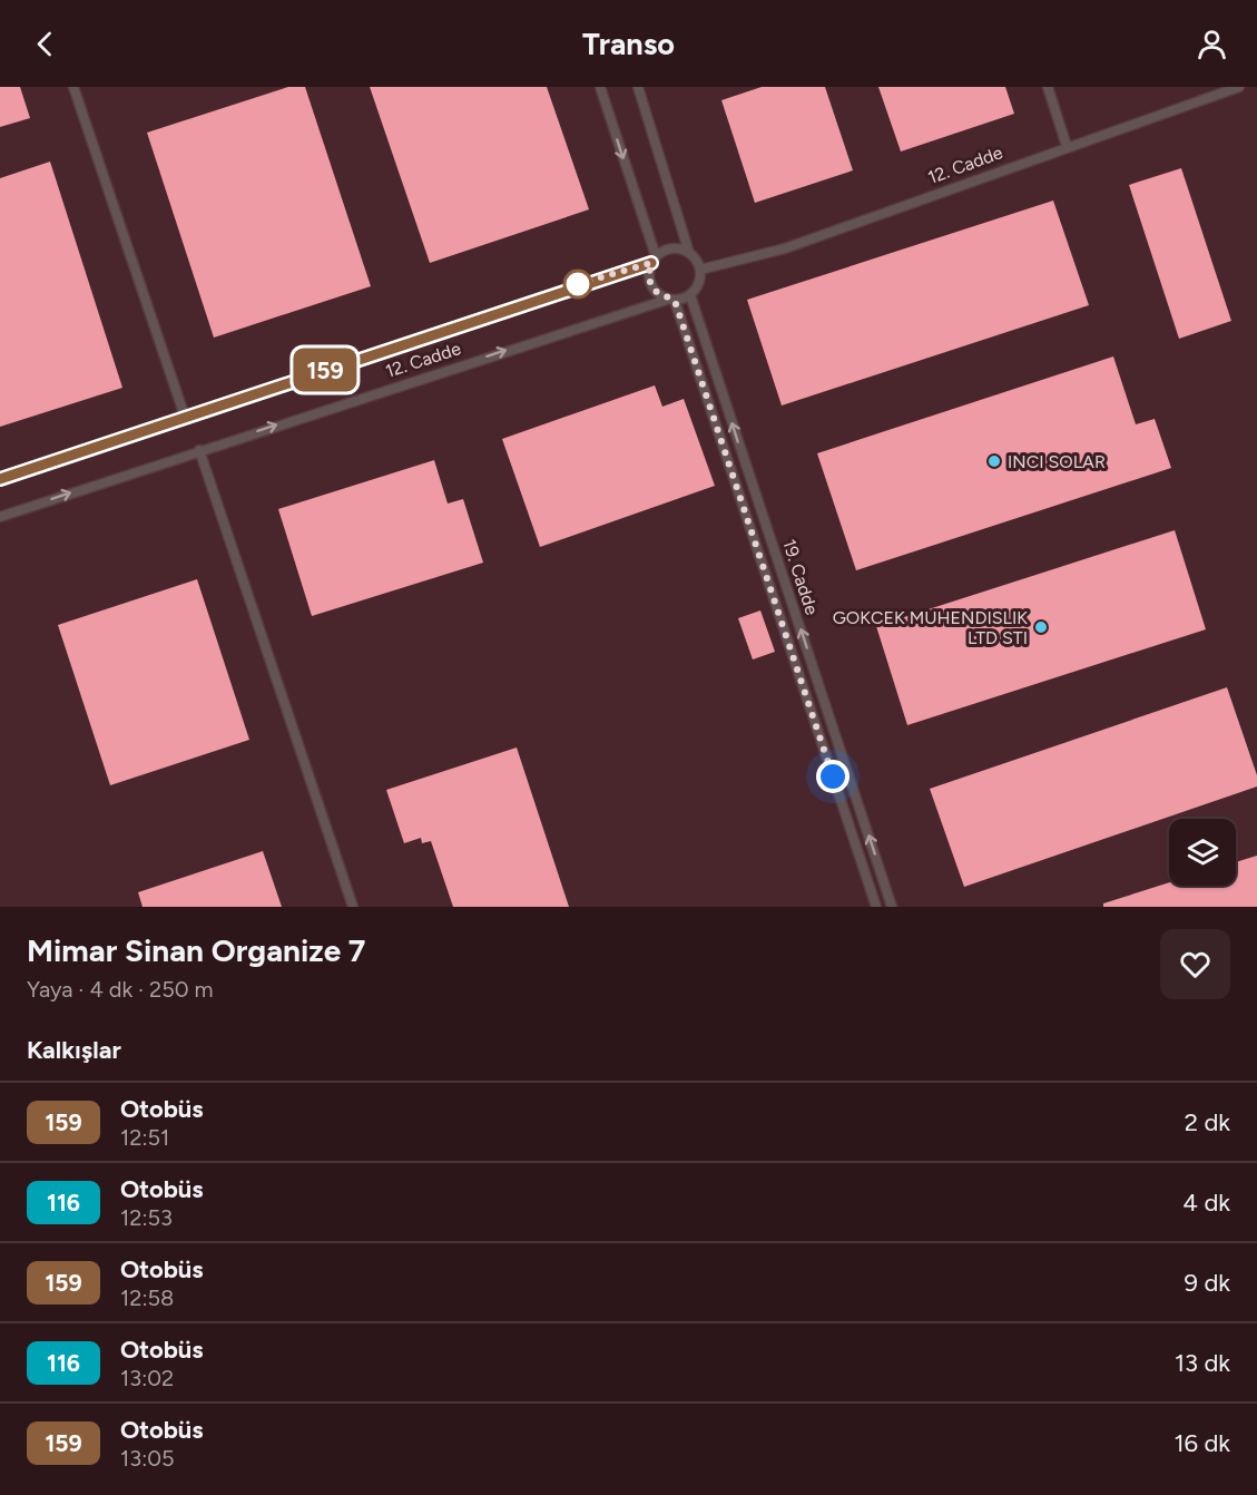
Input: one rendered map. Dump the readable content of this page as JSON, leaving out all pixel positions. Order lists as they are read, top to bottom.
{
  "streets": {
    "lane": ["12. Cadde", "19. Cadde"]
  },
  "crossings": [
    ["12. Cadde", "19. Cadde"]
  ],
  "places": ["INCI SOLAR", "GOKCEK MUHENDISLIK LTD STI"],
  "lines": ["bus line 159"],
  "page": {
    "header": "Transo",
    "on_map": "159",
    "heading": [
      ["Mimar Sinan Organize 7", "Yaya · 4 dk · 250 m"],
      "Kalkışlar"
    ],
    "list": [
      {
        "mark": "159",
        "name": "Otobüs",
        "note": "12:51",
        "value": "2 dk"
      },
      {
        "mark": "116",
        "name": "Otobüs",
        "note": "12:53",
        "value": "4 dk"
      },
      {
        "mark": "159",
        "name": "Otobüs",
        "note": "12:58",
        "value": "9 dk"
      },
      {
        "mark": "116",
        "name": "Otobüs",
        "note": "13:02",
        "value": "13 dk"
      },
      {
        "mark": "159",
        "name": "Otobüs",
        "note": "13:05",
        "value": "16 dk"
      }
    ]
  }
}
